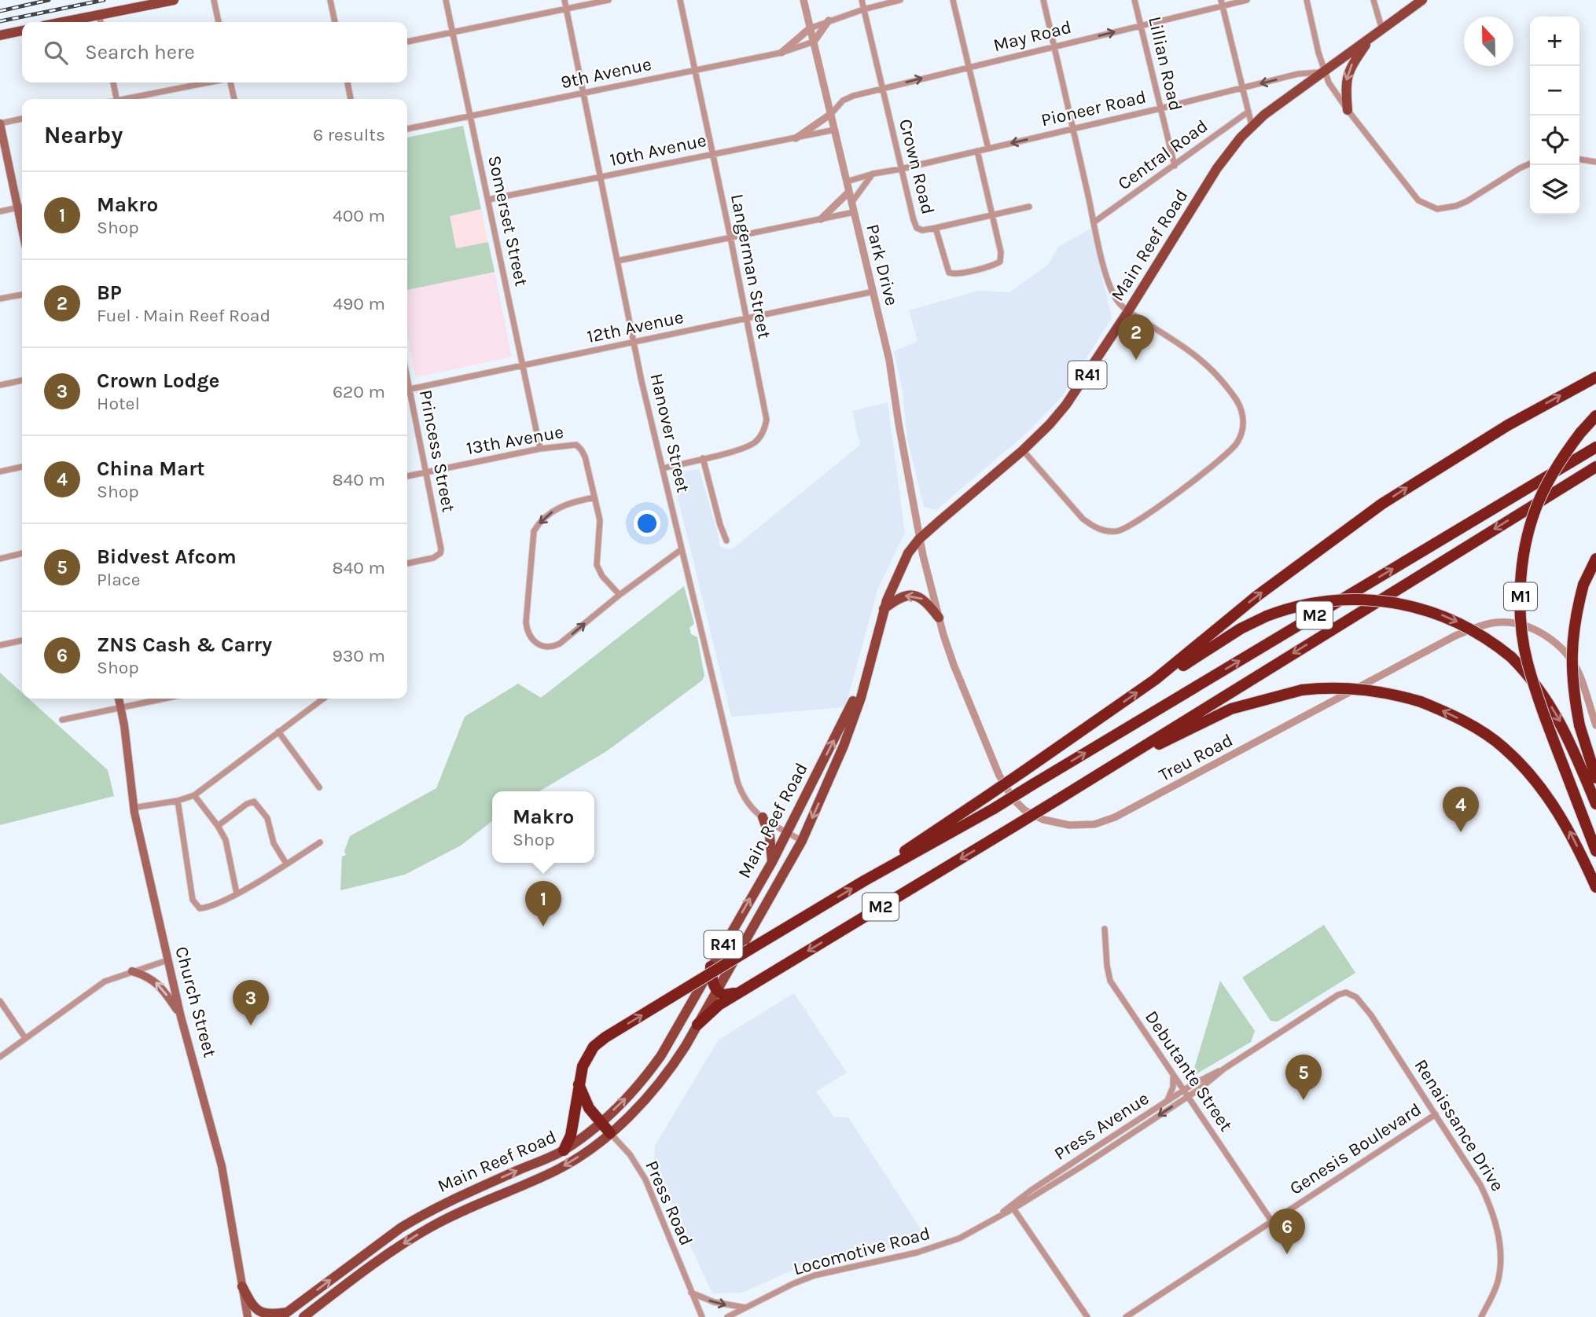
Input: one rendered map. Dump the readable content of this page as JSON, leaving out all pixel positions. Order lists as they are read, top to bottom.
{
  "streets": {
    "highway": ["M1", "M2"],
    "main road": ["Main Reef Road", "R41", "Church Street"],
    "street": [
      "May Road",
      "Lillian Road",
      "9th Avenue",
      "Pioneer Road",
      "10th Avenue",
      "Central Road",
      "Crown Road",
      "Somerset Street",
      "Park Drive",
      "Langerman Street",
      "12th Avenue",
      "Hanover Street",
      "13th Avenue",
      "Princess Street",
      "Treu Road",
      "Debutante Street",
      "Renaissance Drive",
      "Press Avenue",
      "Genesis Boulevard",
      "Press Road",
      "Locomotive Road"
    ]
  },
  "crossings": [
    ["May Road", "Lillian Road"],
    ["May Road", "Crown Road"],
    ["May Road", "Park Drive"],
    ["Lillian Road", "Pioneer Road"],
    ["Lillian Road", "Central Road"],
    ["9th Avenue", "Somerset Street"],
    ["9th Avenue", "Park Drive"],
    ["9th Avenue", "Langerman Street"],
    ["9th Avenue", "Hanover Street"],
    ["Pioneer Road", "Crown Road"],
    ["Pioneer Road", "Main Reef Road"],
    ["Pioneer Road", "Park Drive"],
    ["10th Avenue", "Somerset Street"],
    ["10th Avenue", "Park Drive"],
    ["10th Avenue", "Langerman Street"],
    ["10th Avenue", "Hanover Street"],
    ["Somerset Street", "12th Avenue"],
    ["Somerset Street", "13th Avenue"],
    ["Main Reef Road", "Park Drive"],
    ["Main Reef Road", "Hanover Street"],
    ["Main Reef Road", "Treu Road"],
    ["Main Reef Road", "Press Road"],
    ["Park Drive", "12th Avenue"],
    ["Park Drive", "Treu Road"],
    ["Langerman Street", "12th Avenue"],
    ["Langerman Street", "Hanover Street"],
    ["12th Avenue", "Hanover Street"],
    ["13th Avenue", "Princess Street"],
    ["Debutante Street", "Press Avenue"],
    ["Debutante Street", "Genesis Boulevard"],
    ["Renaissance Drive", "Press Avenue"],
    ["Renaissance Drive", "Genesis Boulevard"],
    ["Press Avenue", "Locomotive Road"]
  ],
  "one_way": ["May Road"],
  "north": "top",
  "page": {
    "map_buttons": ["+", "−"],
    "search": "Search here",
    "heading": ["Nearby", "6 results"],
    "list": [
      {
        "mark": "1",
        "name": "Makro",
        "note": "Shop",
        "value": "400 m"
      },
      {
        "mark": "2",
        "name": "BP",
        "note": "Fuel · Main Reef Road",
        "value": "490 m"
      },
      {
        "mark": "3",
        "name": "Crown Lodge",
        "note": "Hotel",
        "value": "620 m"
      },
      {
        "mark": "4",
        "name": "China Mart",
        "note": "Shop",
        "value": "840 m"
      },
      {
        "mark": "5",
        "name": "Bidvest Afcom",
        "note": "Place",
        "value": "840 m"
      },
      {
        "mark": "6",
        "name": "ZNS Cash & Carry",
        "note": "Shop",
        "value": "930 m"
      }
    ],
    "pins": [
      "2",
      "4",
      "1",
      "3",
      "5",
      "6"
    ],
    "popup": ["Makro", "Shop"]
  }
}
